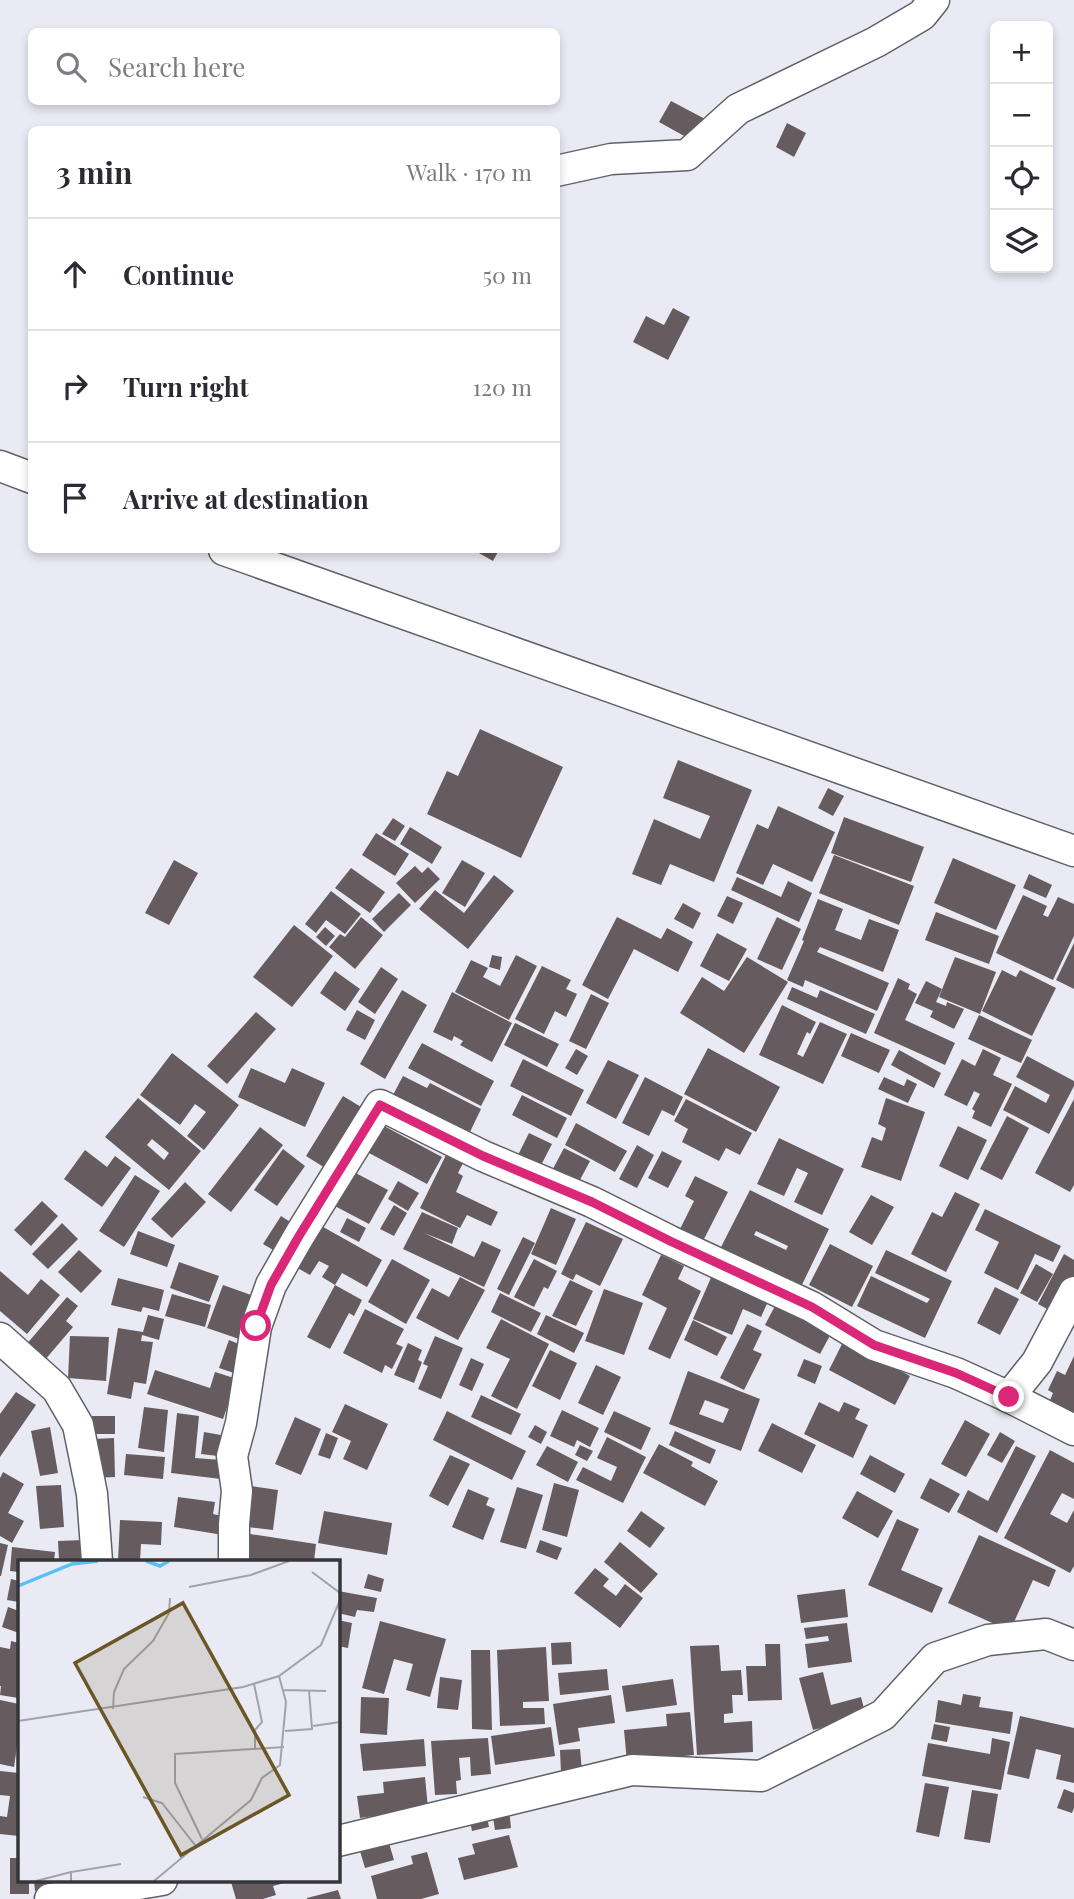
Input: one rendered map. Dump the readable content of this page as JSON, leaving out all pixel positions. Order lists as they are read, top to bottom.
{
  "page": {
    "map_buttons": ["+", "−"],
    "search": "Search here",
    "heading": ["3 min", "Walk · 170 m"],
    "list": [
      ["Continue", "50 m"],
      ["Turn right", "120 m"],
      "Arrive at destination"
    ]
  }
}
